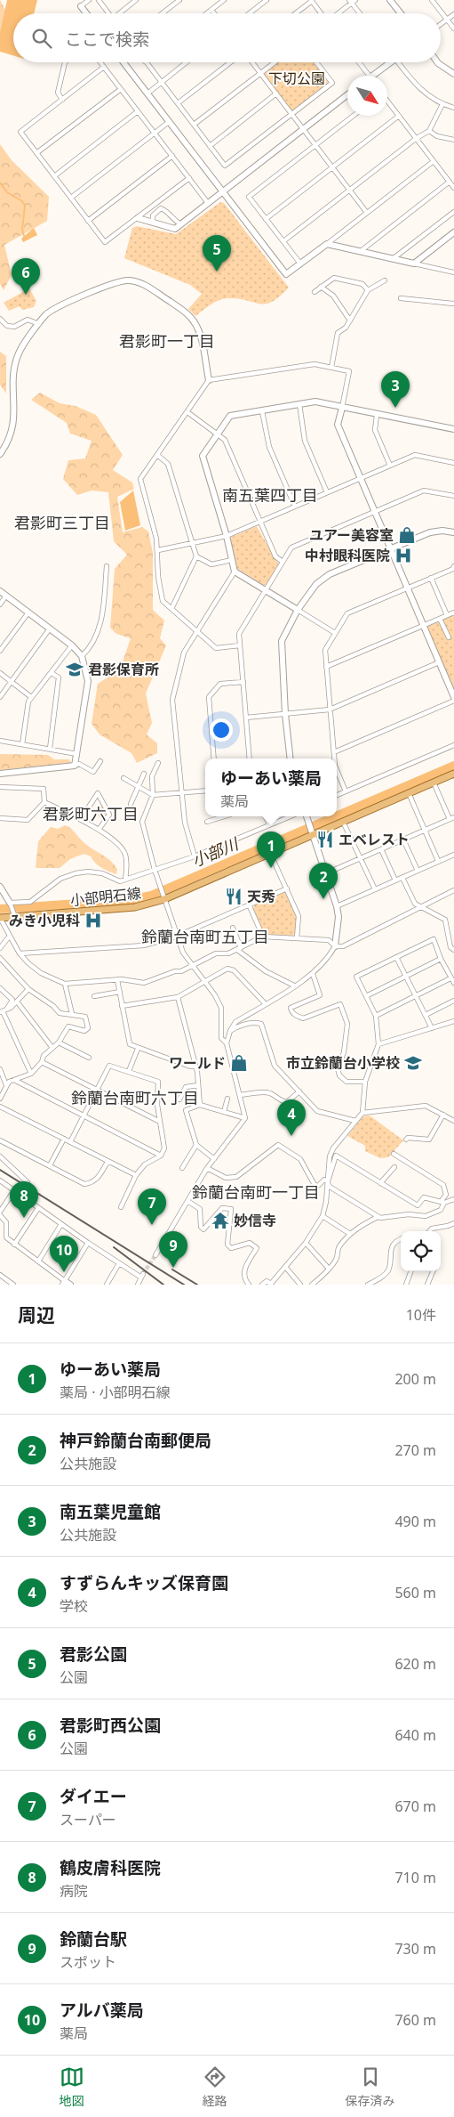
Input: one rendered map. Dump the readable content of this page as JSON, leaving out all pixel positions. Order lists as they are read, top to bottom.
{
  "streets": {
    "main road": ["小部明石線"]
  },
  "districts": [
    "君影町一丁目",
    "南五葉四丁目",
    "君影町三丁目",
    "君影町六丁目",
    "鈴蘭台南町五丁目",
    "鈴蘭台南町六丁目",
    "鈴蘭台南町一丁目"
  ],
  "water": ["小部川"],
  "parks": ["下切公園"],
  "places": {
    "shop": ["ユアー美容室", "ワールド"],
    "hospital": ["中村眼科医院", "みき小児科"],
    "school or university": ["君影保育所", "市立鈴蘭台小学校"],
    "restaurant": ["エベレスト", "天秀"],
    "temple": ["妙信寺"]
  },
  "north": "bottom right",
  "page": {
    "search": "ここで検索",
    "pins": [
      "5",
      "6",
      "3",
      "1",
      "2",
      "4",
      "8",
      "7",
      "9",
      "10"
    ],
    "popup": ["ゆーあい薬局", "薬局"],
    "heading": ["周辺", "10件"],
    "list": [
      {
        "mark": "1",
        "name": "ゆーあい薬局",
        "note": "薬局 · 小部明石線",
        "value": "200 m"
      },
      {
        "mark": "2",
        "name": "神戸鈴蘭台南郵便局",
        "note": "公共施設",
        "value": "270 m"
      },
      {
        "mark": "3",
        "name": "南五葉児童館",
        "note": "公共施設",
        "value": "490 m"
      },
      {
        "mark": "4",
        "name": "すずらんキッズ保育園",
        "note": "学校",
        "value": "560 m"
      },
      {
        "mark": "5",
        "name": "君影公園",
        "note": "公園",
        "value": "620 m"
      },
      {
        "mark": "6",
        "name": "君影町西公園",
        "note": "公園",
        "value": "640 m"
      },
      {
        "mark": "7",
        "name": "ダイエー",
        "note": "スーパー",
        "value": "670 m"
      },
      {
        "mark": "8",
        "name": "鶴皮膚科医院",
        "note": "病院",
        "value": "710 m"
      },
      {
        "mark": "9",
        "name": "鈴蘭台駅",
        "note": "スポット",
        "value": "730 m"
      },
      {
        "mark": "10",
        "name": "アルバ薬局",
        "note": "薬局",
        "value": "760 m"
      }
    ],
    "nav": ["地図", "経路", "保存済み"]
  }
}
